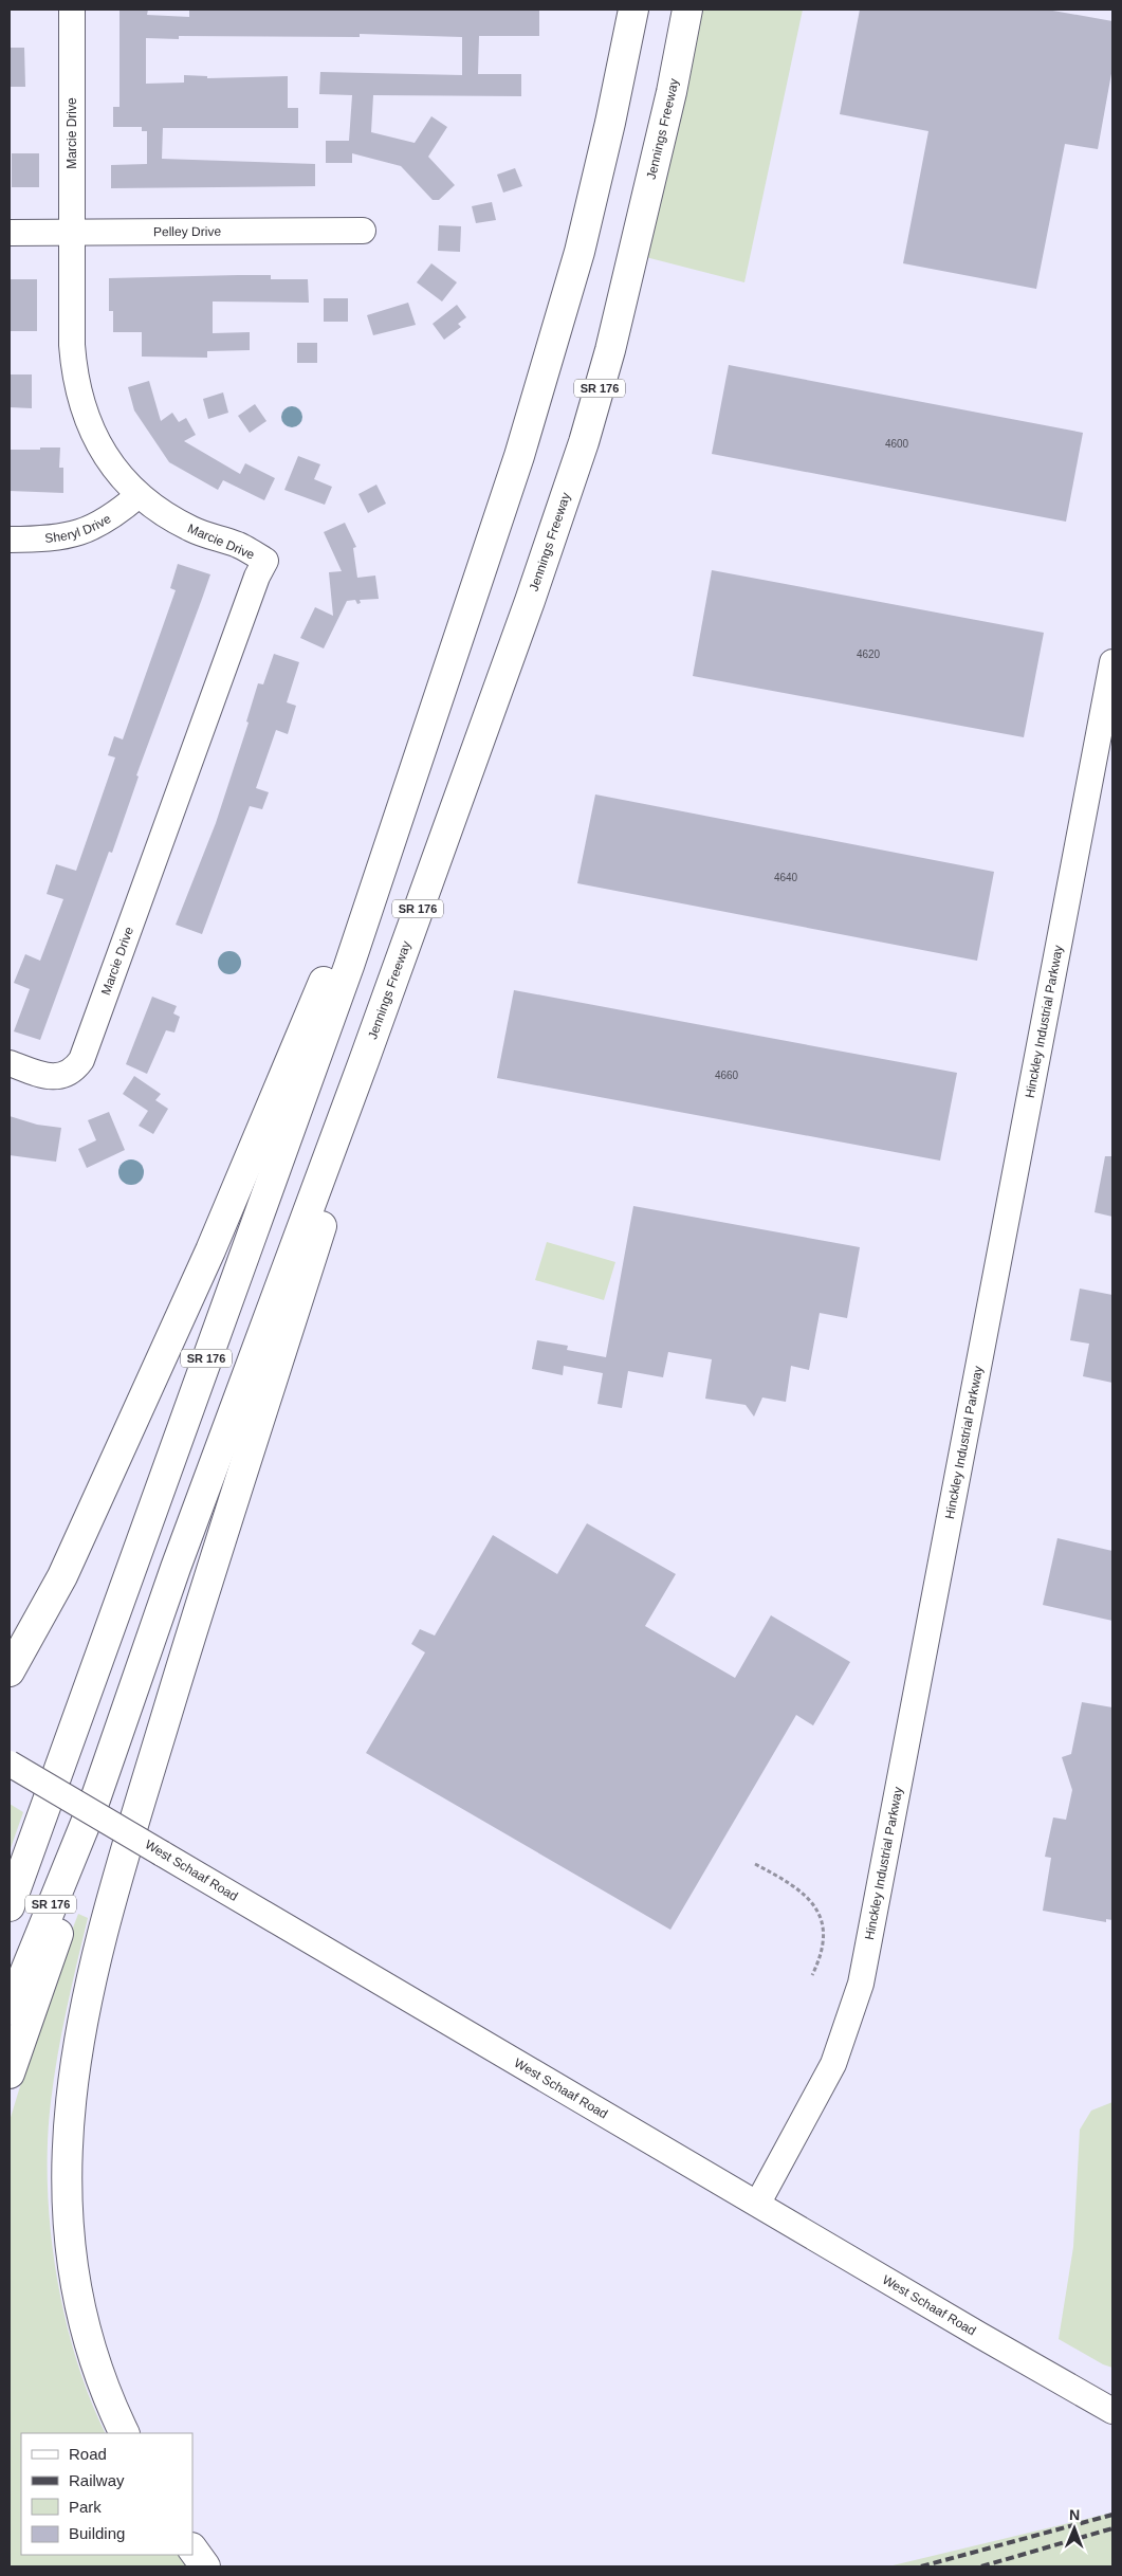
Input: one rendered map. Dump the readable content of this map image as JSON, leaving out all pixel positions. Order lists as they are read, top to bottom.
{
  "streets": {
    "highway": ["Jennings Freeway", "SR 176"],
    "street": [
      "Marcie Drive",
      "Pelley Drive",
      "Sheryl Drive",
      "Hinckley Industrial Parkway",
      "West Schaaf Road"
    ]
  },
  "crossings": [
    ["Jennings Freeway", "SR 176"],
    ["Marcie Drive", "Pelley Drive"],
    ["Marcie Drive", "Sheryl Drive"],
    ["Hinckley Industrial Parkway", "West Schaaf Road"]
  ],
  "house_numbers": [
    "4600",
    "4620",
    "4640",
    "4660"
  ],
  "legend": [
    "Road",
    "Railway",
    "Park",
    "Building"
  ],
  "north": "top"
}
